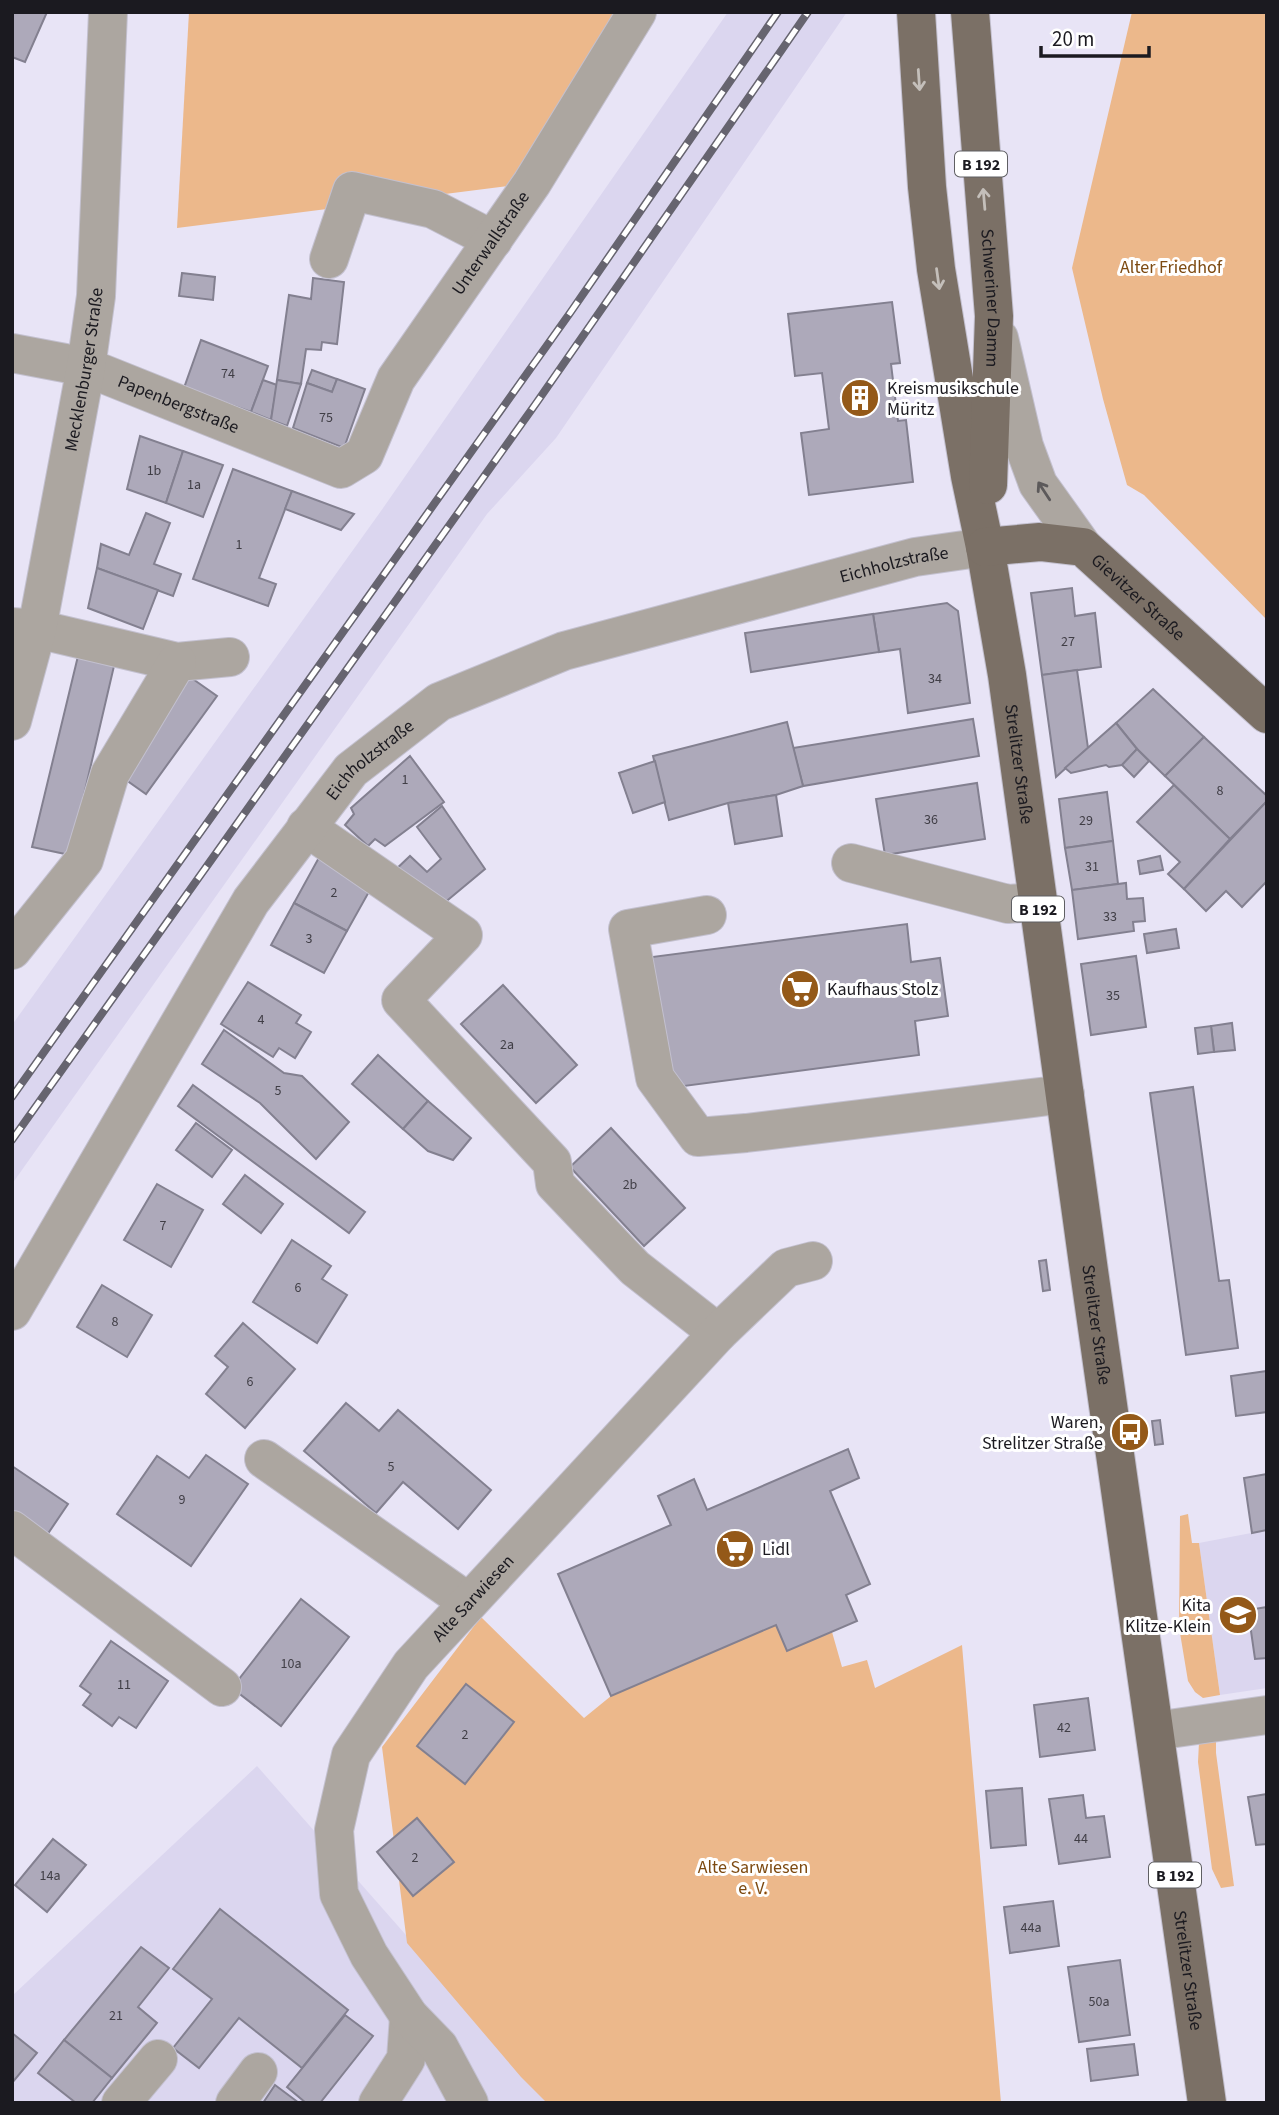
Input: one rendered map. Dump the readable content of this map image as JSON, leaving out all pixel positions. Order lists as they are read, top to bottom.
{
  "streets": {
    "main road": [
      "B 192",
      "Schweriner Damm",
      "Gievitzer Straße",
      "Strelitzer Straße"
    ],
    "street": [
      "Unterwallstraße",
      "Mecklenburger Straße",
      "Papenbergstraße",
      "Eichholzstraße",
      "Alte Sarwiesen"
    ]
  },
  "crossings": [
    ["B 192", "Schweriner Damm"],
    ["B 192", "Eichholzstraße"],
    ["B 192", "Gievitzer Straße"],
    ["B 192", "Strelitzer Straße"],
    ["Unterwallstraße", "Papenbergstraße"],
    ["Schweriner Damm", "Eichholzstraße"],
    ["Schweriner Damm", "Gievitzer Straße"],
    ["Schweriner Damm", "Strelitzer Straße"],
    ["Mecklenburger Straße", "Papenbergstraße"],
    ["Eichholzstraße", "Gievitzer Straße"],
    ["Eichholzstraße", "Strelitzer Straße"],
    ["Gievitzer Straße", "Strelitzer Straße"]
  ],
  "parks": ["Alter Friedhof", "Alte Sarwiesen e. V."],
  "places": {
    "building": ["Kreismusikschule Müritz"],
    "supermarket": ["Kaufhaus Stolz", "Lidl"],
    "bus stop": ["Waren, Strelitzer Straße"],
    "school or university": ["Kita Klitze-Klein"]
  },
  "house_numbers": [
    "74",
    "75",
    "1b",
    "1a",
    "1",
    "27",
    "34",
    "1",
    "8",
    "36",
    "29",
    "31",
    "2",
    "33",
    "3",
    "35",
    "4",
    "2a",
    "5",
    "2b",
    "7",
    "6",
    "8",
    "6",
    "5",
    "9",
    "10a",
    "11",
    "42",
    "2",
    "44",
    "2",
    "14a",
    "44a",
    "50a",
    "21"
  ],
  "scale_bar": "20 m"
}
